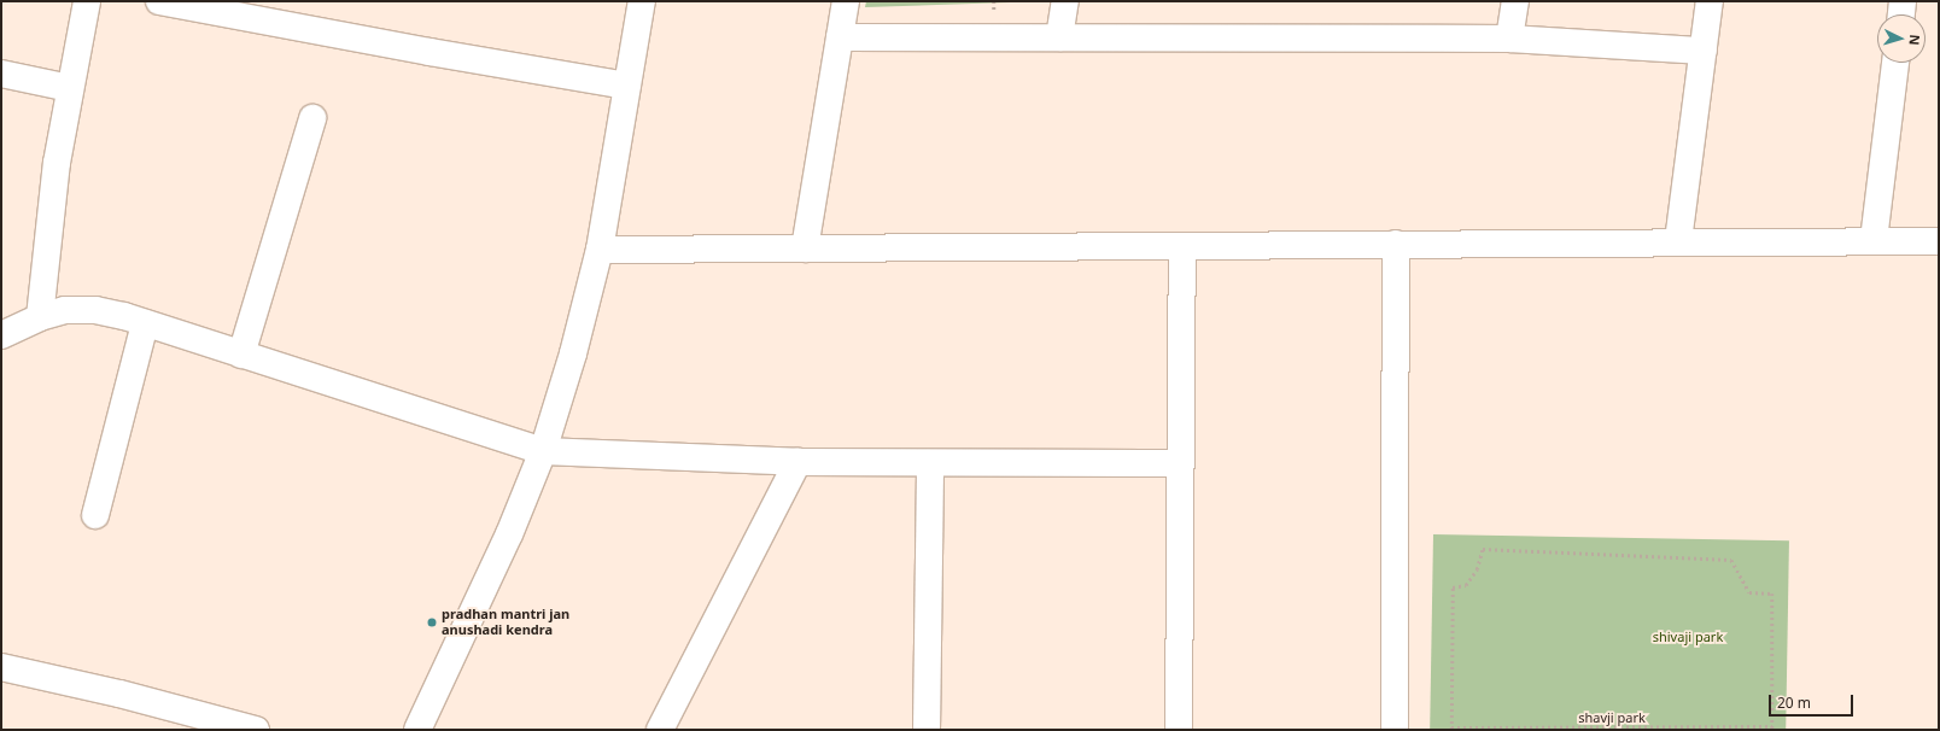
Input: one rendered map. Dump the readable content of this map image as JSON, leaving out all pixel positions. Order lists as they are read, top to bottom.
{
  "streets": {
    "path": ["shavji park"]
  },
  "parks": ["shivaji park"],
  "places": ["pradhan mantri jan anushadi kendra"],
  "scale_bar": "20 m",
  "north": "right"
}
